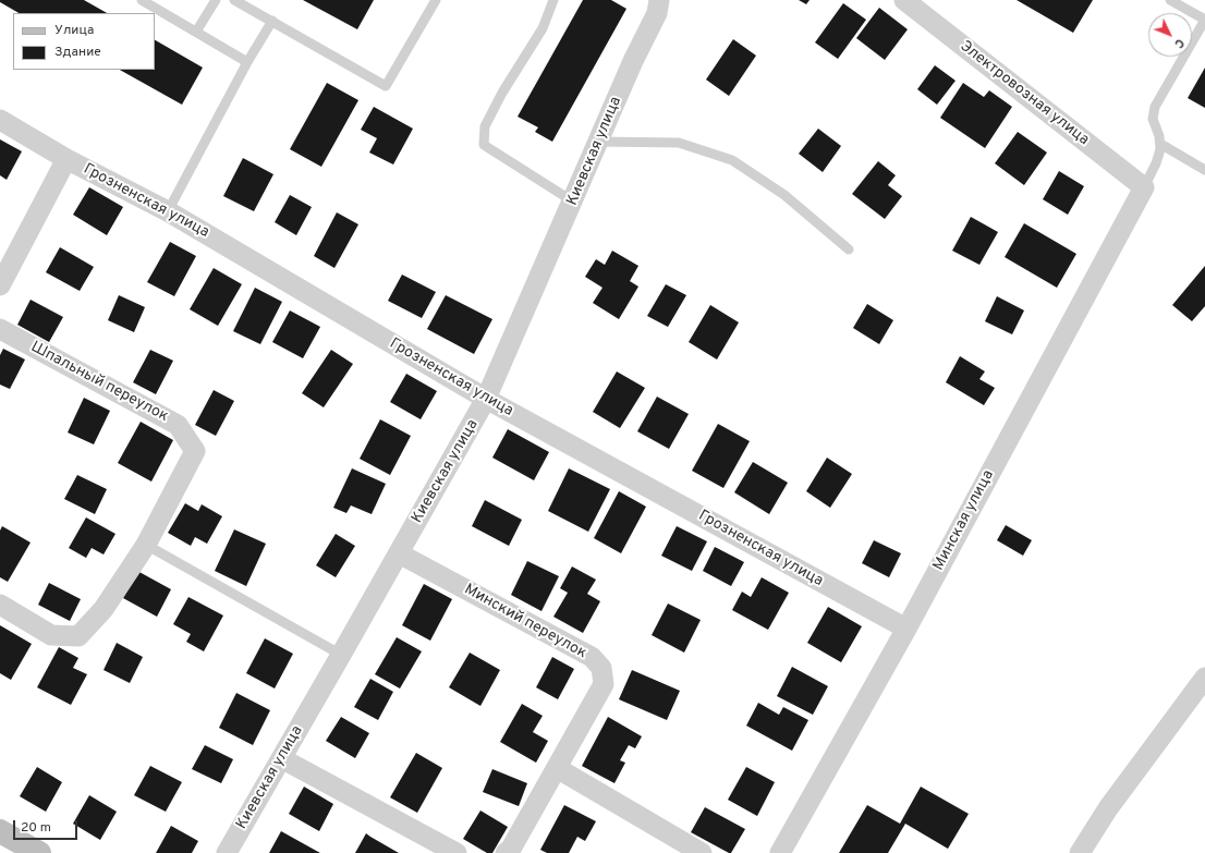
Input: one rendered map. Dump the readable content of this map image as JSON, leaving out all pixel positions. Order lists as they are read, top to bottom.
{
  "streets": {
    "street": [
      "Электровозная улица",
      "Киевская улица",
      "Грозненская улица",
      "Шпальный переулок",
      "Минская улица",
      "Минский переулок"
    ]
  },
  "crossings": [
    ["Электровозная улица", "Минская улица"],
    ["Киевская улица", "Грозненская улица"],
    ["Киевская улица", "Минский переулок"],
    ["Грозненская улица", "Минская улица"]
  ],
  "legend": ["Улица", "Здание"],
  "scale_bar": "20 m",
  "north": "bottom right"
}
